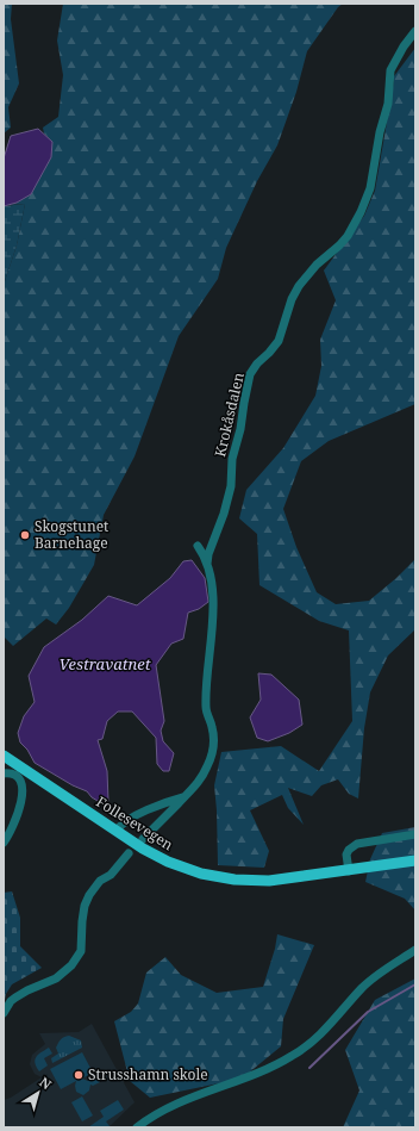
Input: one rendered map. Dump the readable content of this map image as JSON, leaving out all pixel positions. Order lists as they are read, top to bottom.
{
  "streets": {
    "main road": ["Follesevegen"],
    "street": ["Krokåsdalen"]
  },
  "water": ["Vestravatnet"],
  "places": ["Skogstunet Barnehage", "Strusshamn skole"],
  "north": "top right"
}
